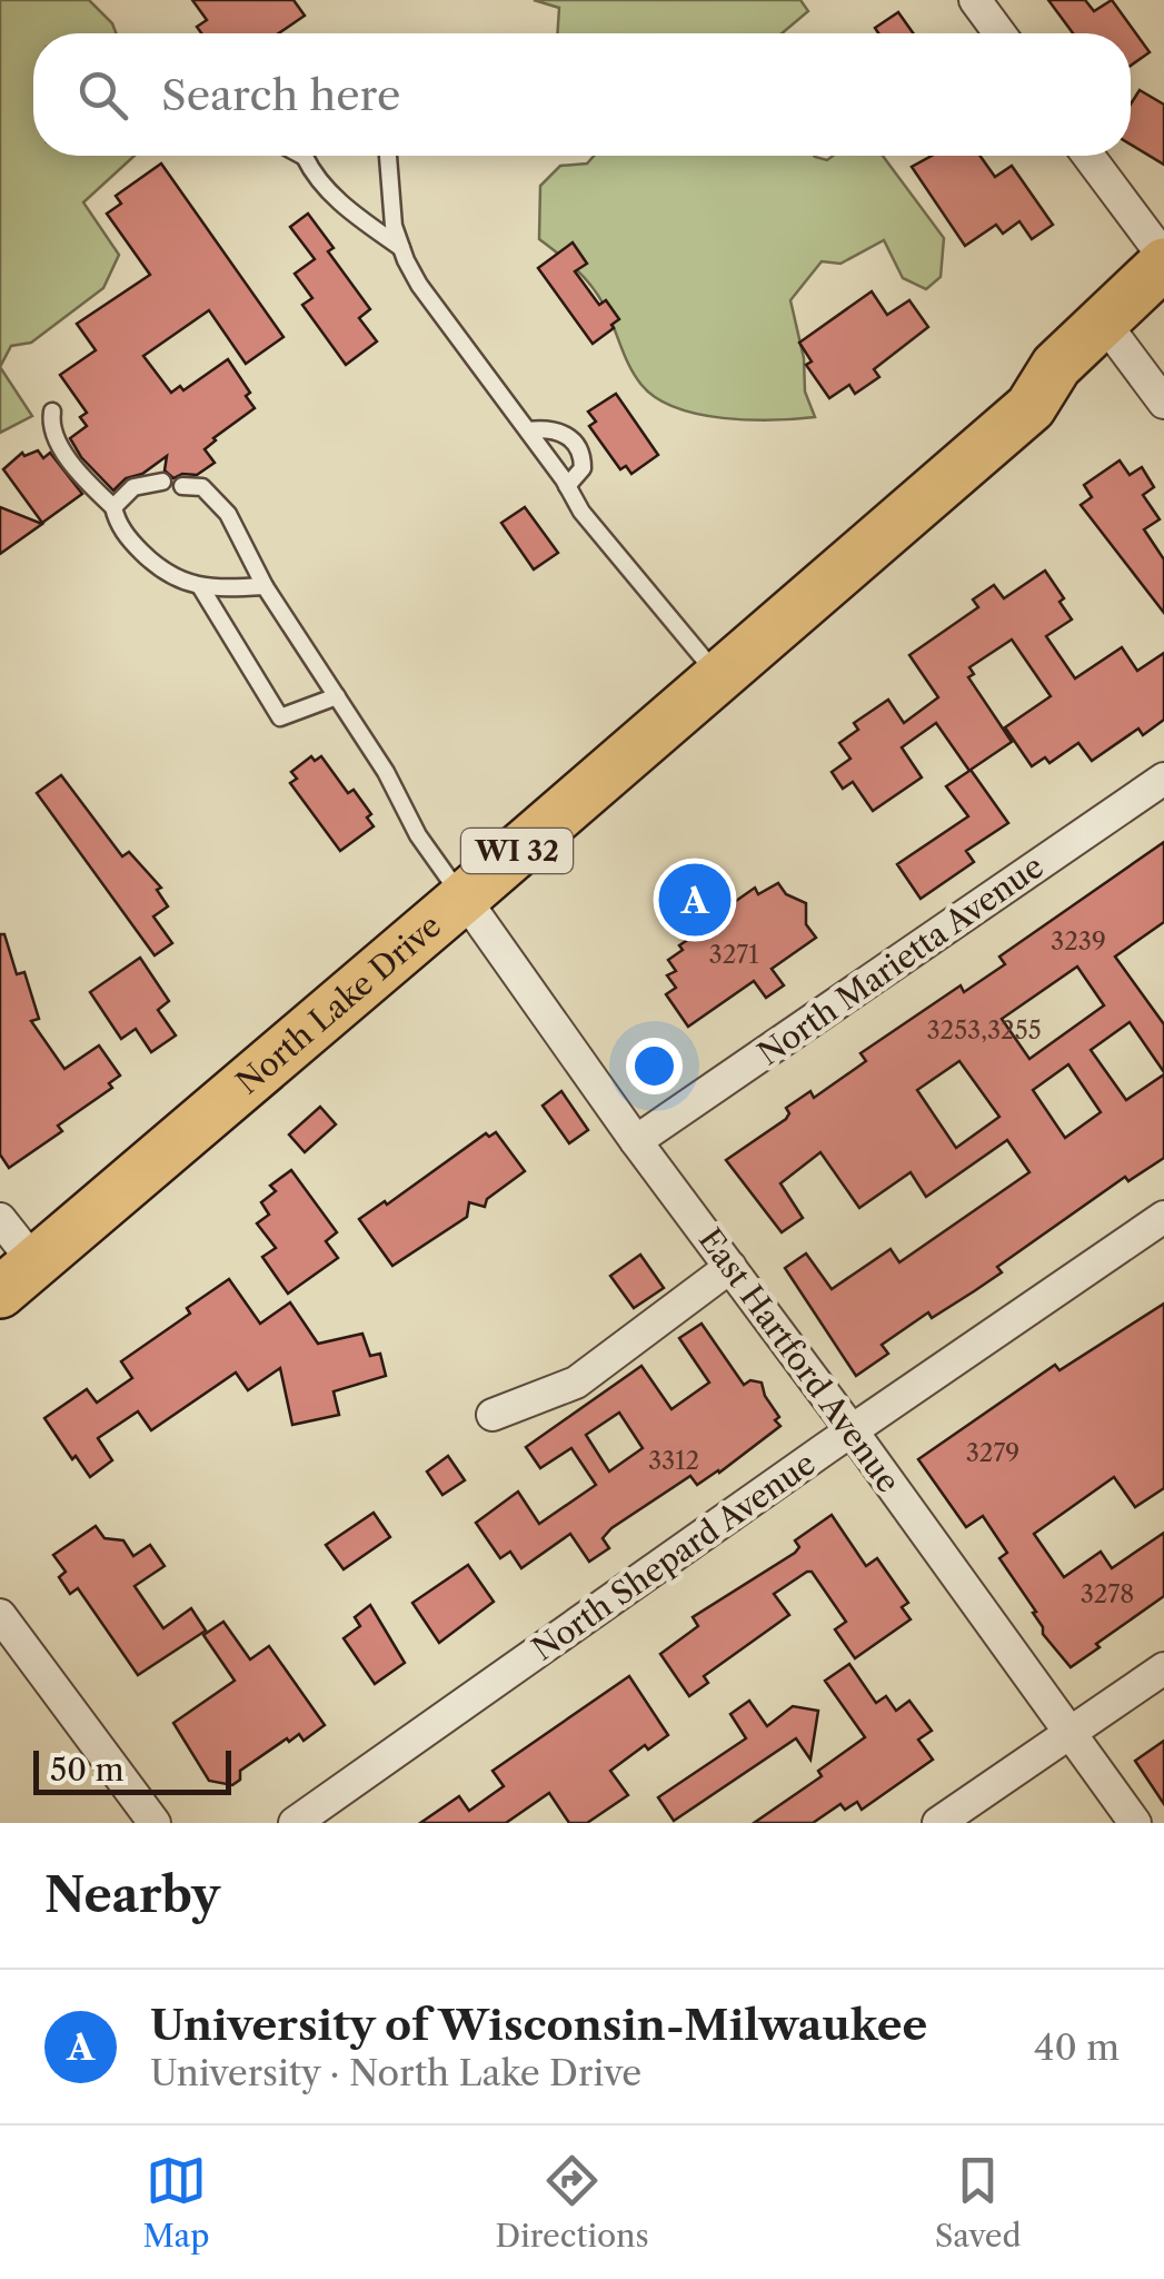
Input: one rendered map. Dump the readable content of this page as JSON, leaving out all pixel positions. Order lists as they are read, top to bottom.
{
  "streets": {
    "main road": ["WI 32", "North Lake Drive"],
    "street": ["North Marietta Avenue", "East Hartford Avenue", "North Shepard Avenue"]
  },
  "crossings": [
    ["North Marietta Avenue", "East Hartford Avenue"],
    ["North Lake Drive", "East Hartford Avenue"],
    ["East Hartford Avenue", "North Shepard Avenue"]
  ],
  "house_numbers": [
    "3239",
    "3271",
    "3253,3255",
    "3279",
    "3312",
    "3278"
  ],
  "scale_bar": "50 m",
  "page": {
    "search": "Search here",
    "pins": "A",
    "scale": "50 m",
    "heading": "Nearby",
    "list": [
      {
        "mark": "A",
        "name": "University of Wisconsin-Milwaukee",
        "note": "University · North Lake Drive",
        "value": "40 m"
      }
    ],
    "nav": ["Map", "Directions", "Saved"]
  }
}
